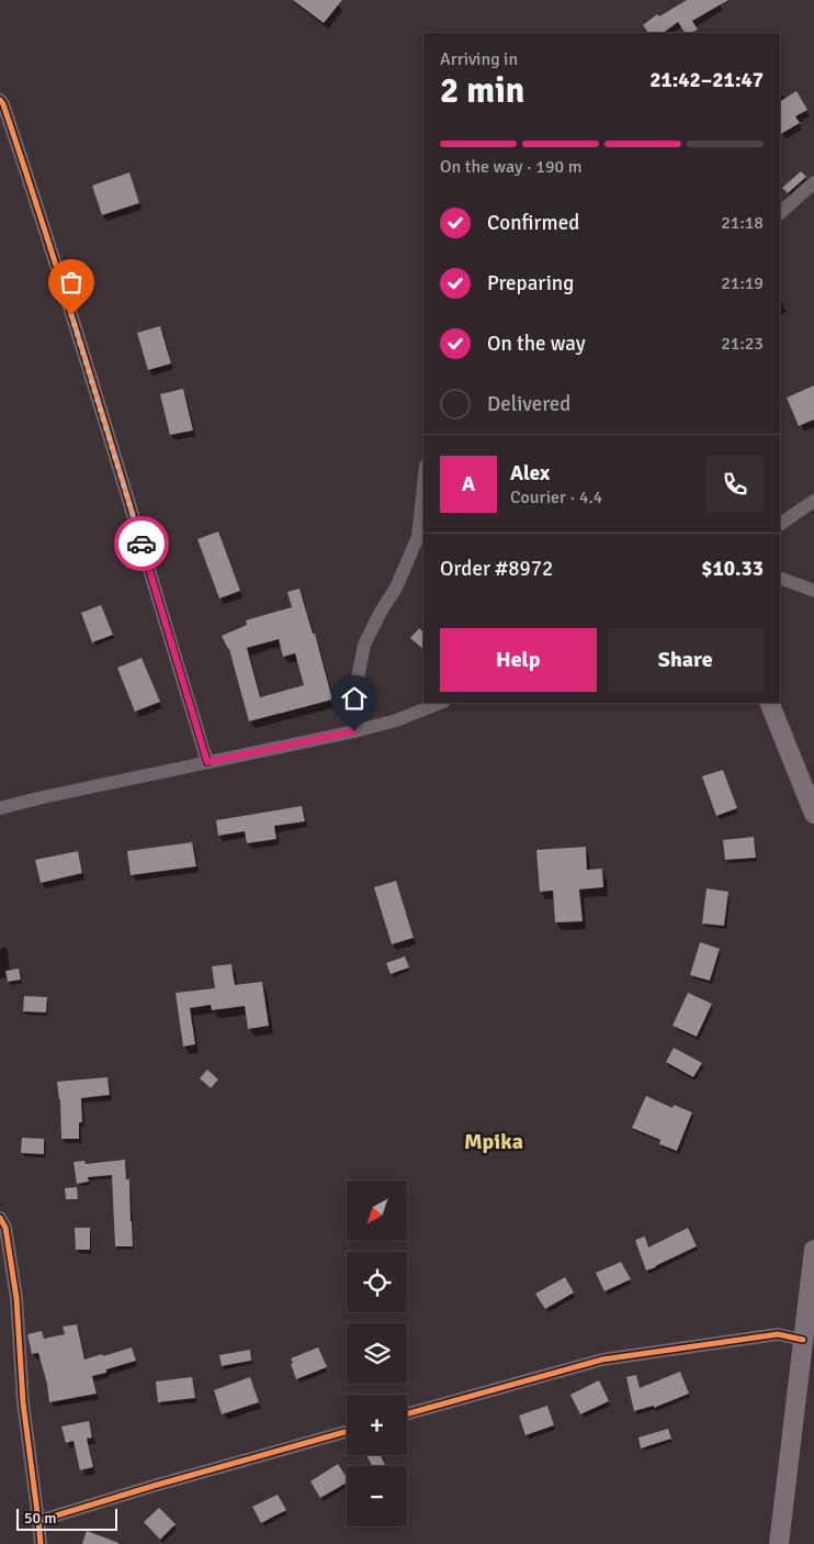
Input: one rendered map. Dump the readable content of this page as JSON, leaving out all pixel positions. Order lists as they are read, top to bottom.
{
  "districts": ["Mpika"],
  "scale_bar": "50 m",
  "north": "bottom left",
  "page": {
    "heading": ["2 min", "Arriving in", "21:42–21:47"],
    "panel": [
      "Alex",
      "Courier · 4.4",
      "Order #8972",
      "$10.33"
    ],
    "bar": "On the way · 190 m",
    "list": [
      ["Confirmed", "21:18"],
      ["Preparing", "21:19"],
      ["On the way", "21:23"],
      "Delivered"
    ],
    "round": "A",
    "buttons": ["Help", "Share"],
    "map_buttons": ["+", "−"],
    "scale": "50 m"
  }
}
